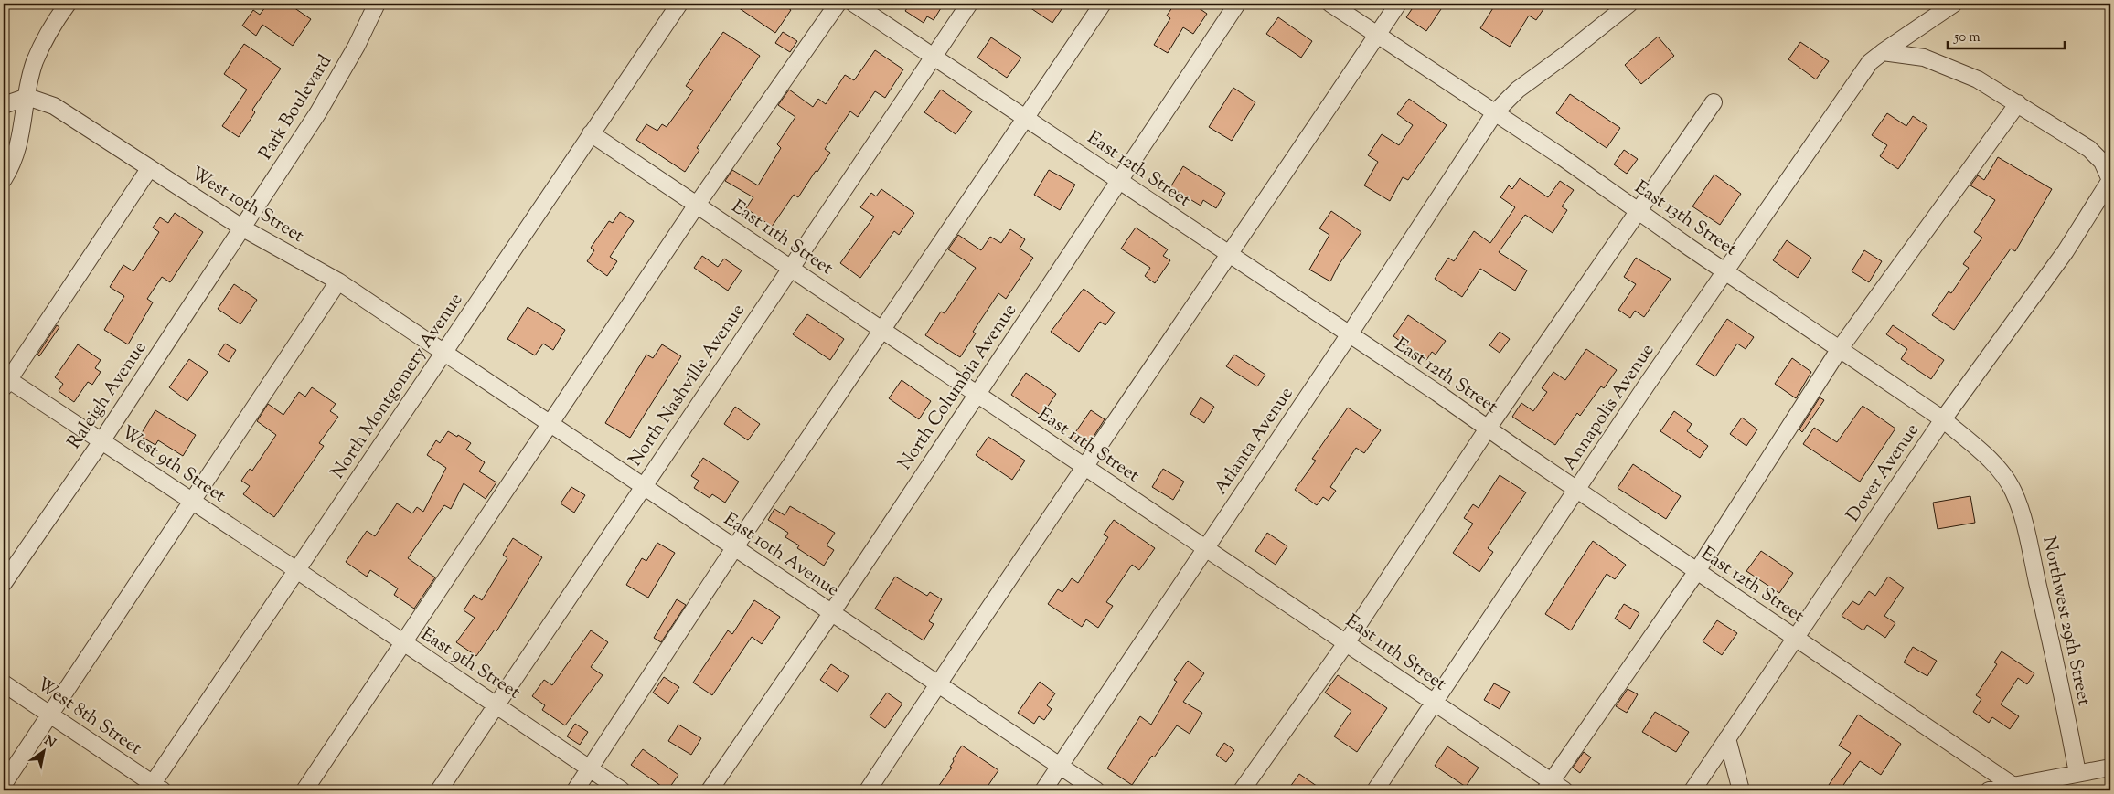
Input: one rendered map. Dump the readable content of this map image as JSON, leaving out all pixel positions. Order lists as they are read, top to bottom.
{
  "streets": {
    "street": [
      "Park Boulevard",
      "East 12th Street",
      "West 10th Street",
      "East 13th Street",
      "East 11th Street",
      "North Nashville Avenue",
      "North Montgomery Avenue",
      "North Columbia Avenue",
      "Raleigh Avenue",
      "Annapolis Avenue",
      "Atlanta Avenue",
      "West 9th Street",
      "Dover Avenue",
      "East 10th Avenue",
      "Northwest 29th Street",
      "East 9th Street",
      "West 8th Street"
    ]
  },
  "crossings": [
    ["Park Boulevard", "West 10th Street"],
    ["Park Boulevard", "Raleigh Avenue"],
    ["East 12th Street", "North Nashville Avenue"],
    ["East 12th Street", "North Columbia Avenue"],
    ["East 12th Street", "Annapolis Avenue"],
    ["East 12th Street", "Atlanta Avenue"],
    ["East 12th Street", "Dover Avenue"],
    ["West 10th Street", "North Montgomery Avenue"],
    ["West 10th Street", "Raleigh Avenue"],
    ["West 10th Street", "East 10th Avenue"],
    ["East 13th Street", "Annapolis Avenue"],
    ["East 13th Street", "Atlanta Avenue"],
    ["East 13th Street", "Dover Avenue"],
    ["East 13th Street", "Northwest 29th Street"],
    ["East 11th Street", "North Nashville Avenue"],
    ["East 11th Street", "North Montgomery Avenue"],
    ["East 11th Street", "North Columbia Avenue"],
    ["East 11th Street", "Annapolis Avenue"],
    ["East 11th Street", "Atlanta Avenue"],
    ["North Nashville Avenue", "East 10th Avenue"],
    ["North Nashville Avenue", "East 9th Street"],
    ["North Montgomery Avenue", "West 9th Street"],
    ["North Montgomery Avenue", "East 10th Avenue"],
    ["North Montgomery Avenue", "East 9th Street"],
    ["North Montgomery Avenue", "West 8th Street"],
    ["North Columbia Avenue", "East 10th Avenue"],
    ["Raleigh Avenue", "West 9th Street"],
    ["Atlanta Avenue", "East 10th Avenue"],
    ["West 9th Street", "East 9th Street"]
  ],
  "scale_bar": "50 m",
  "north": "top right"
}
